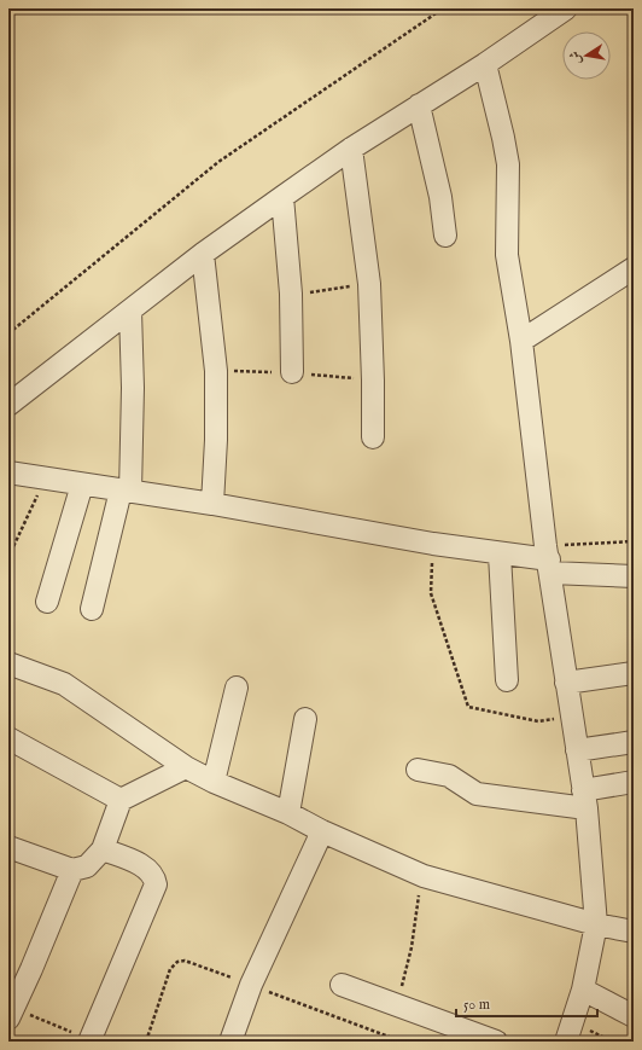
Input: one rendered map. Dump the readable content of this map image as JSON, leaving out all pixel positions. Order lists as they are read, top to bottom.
{
  "scale_bar": "50 m",
  "north": "left"
}
